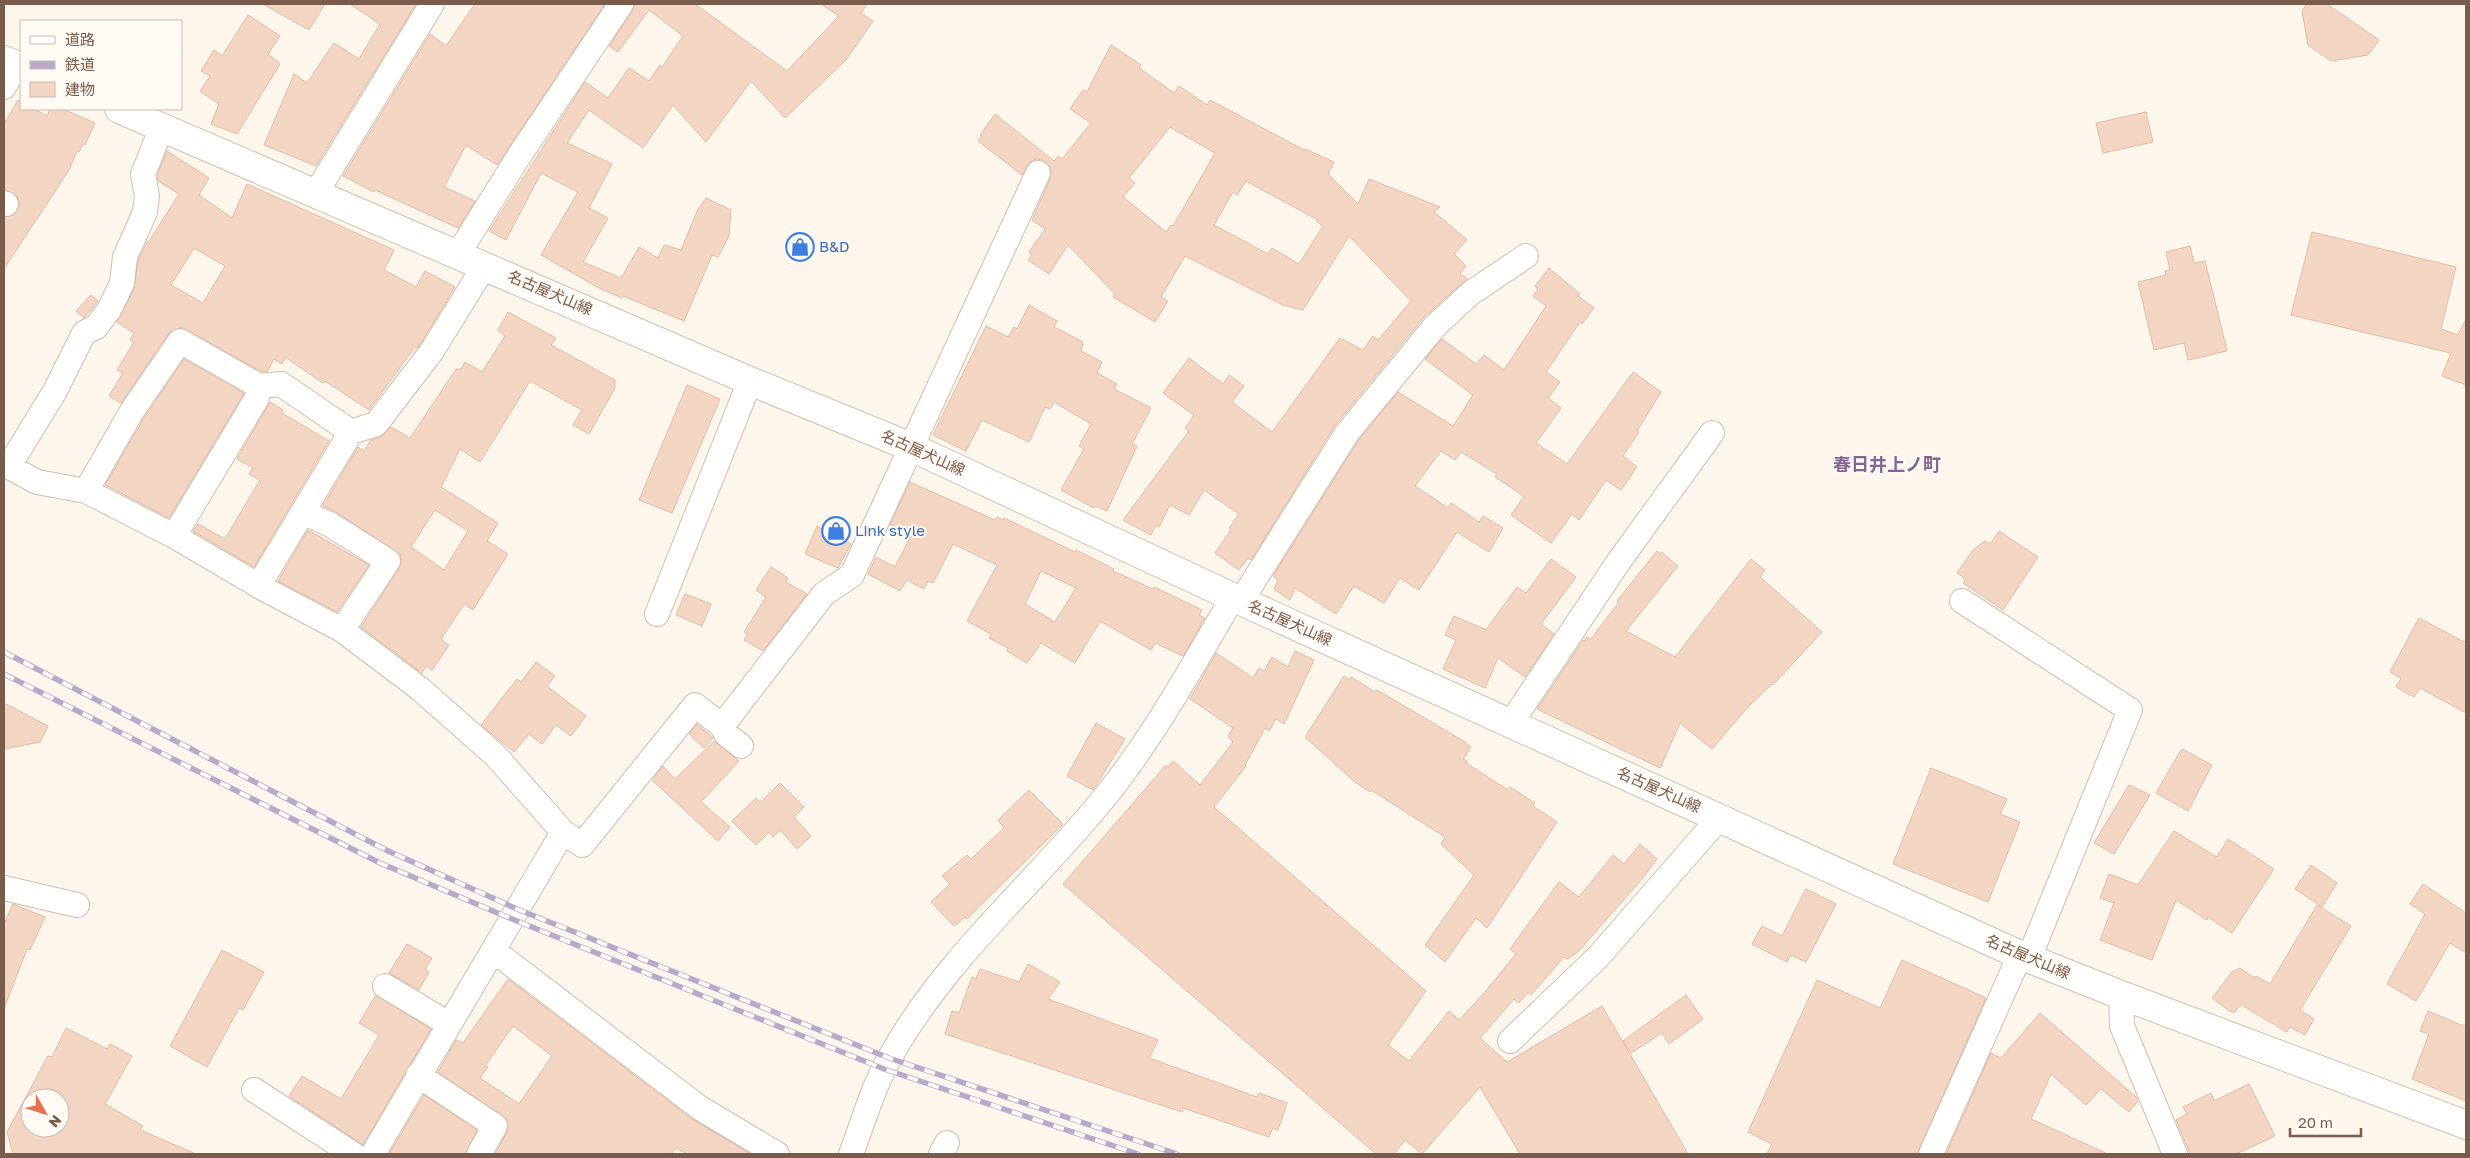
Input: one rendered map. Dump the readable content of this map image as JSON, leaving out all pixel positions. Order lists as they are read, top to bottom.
{
  "streets": {
    "main road": ["名古屋犬山線"]
  },
  "districts": ["春日井上ノ町"],
  "places": {
    "shop": ["B&D", "Link style"]
  },
  "legend": ["道路", "鉄道", "建物"],
  "scale_bar": "20 m",
  "north": "bottom right"
}
